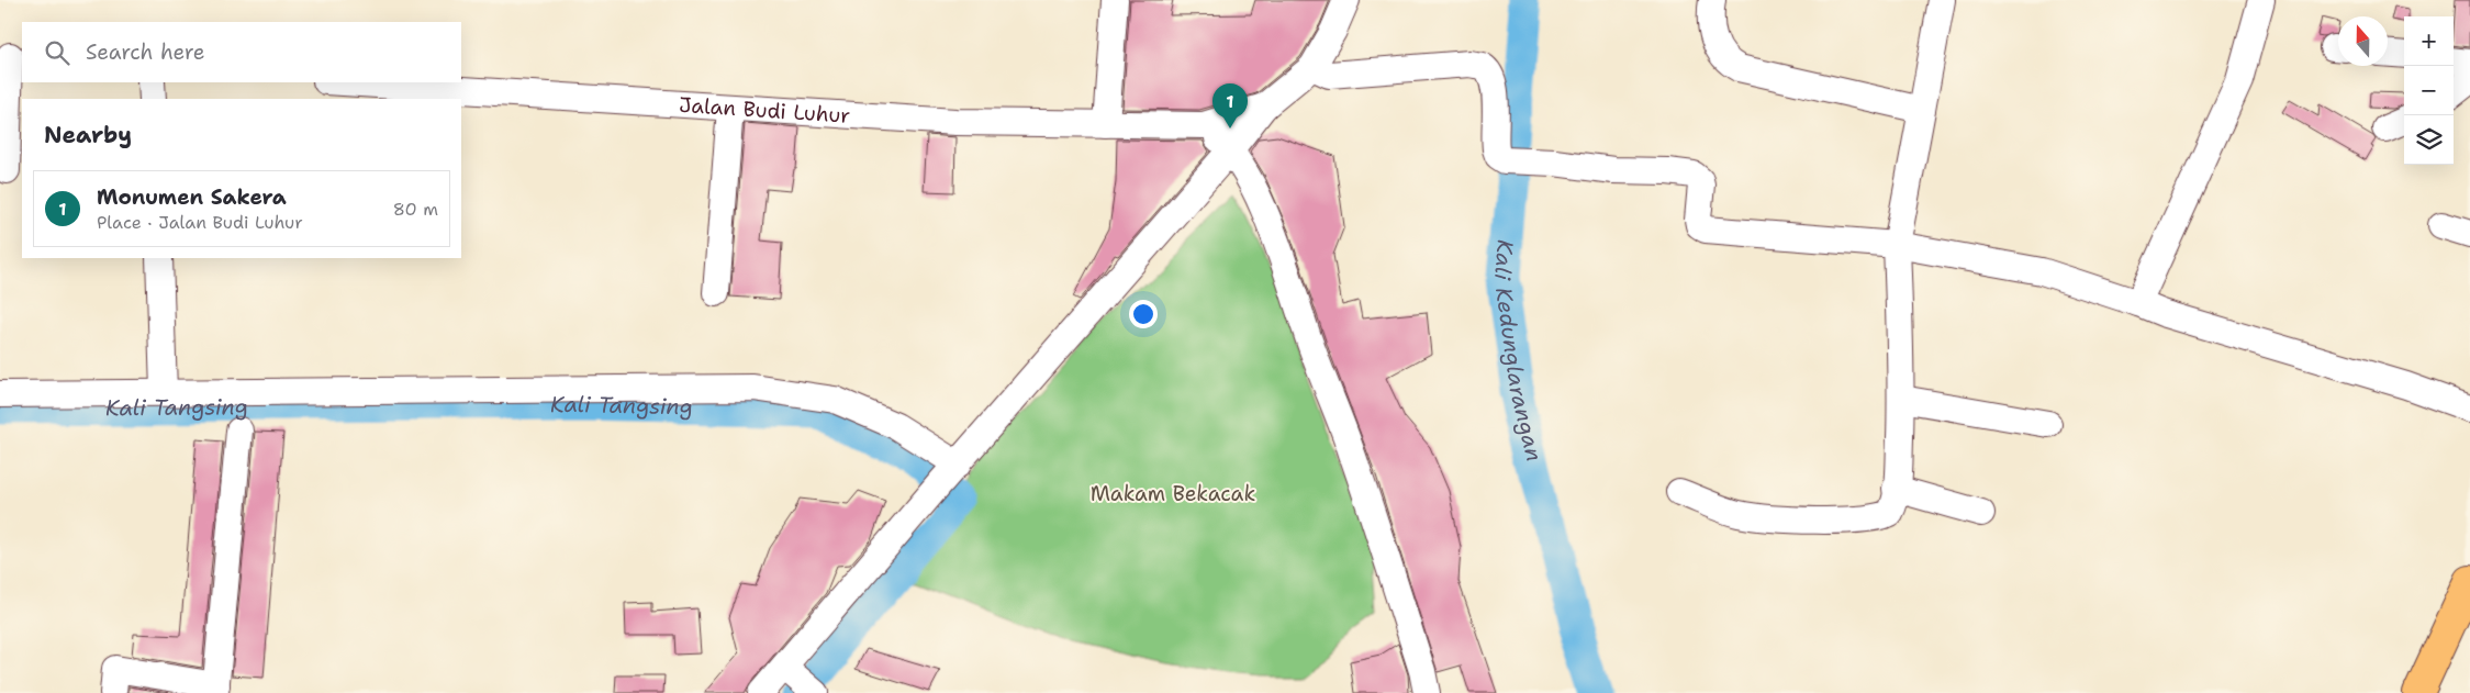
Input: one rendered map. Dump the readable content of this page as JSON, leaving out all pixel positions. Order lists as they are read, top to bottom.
{
  "streets": {
    "street": ["Jalan Budi Luhur"]
  },
  "water": ["Kali Kedunglarangan", "Kali Tangsing"],
  "parks": ["Makam Bekacak"],
  "north": "top",
  "page": {
    "map_buttons": ["+", "−"],
    "search": "Search here",
    "pins": "1",
    "heading": "Nearby",
    "list": [
      {
        "mark": "1",
        "name": "Monumen Sakera",
        "note": "Place · Jalan Budi Luhur",
        "value": "80 m"
      }
    ]
  }
}
